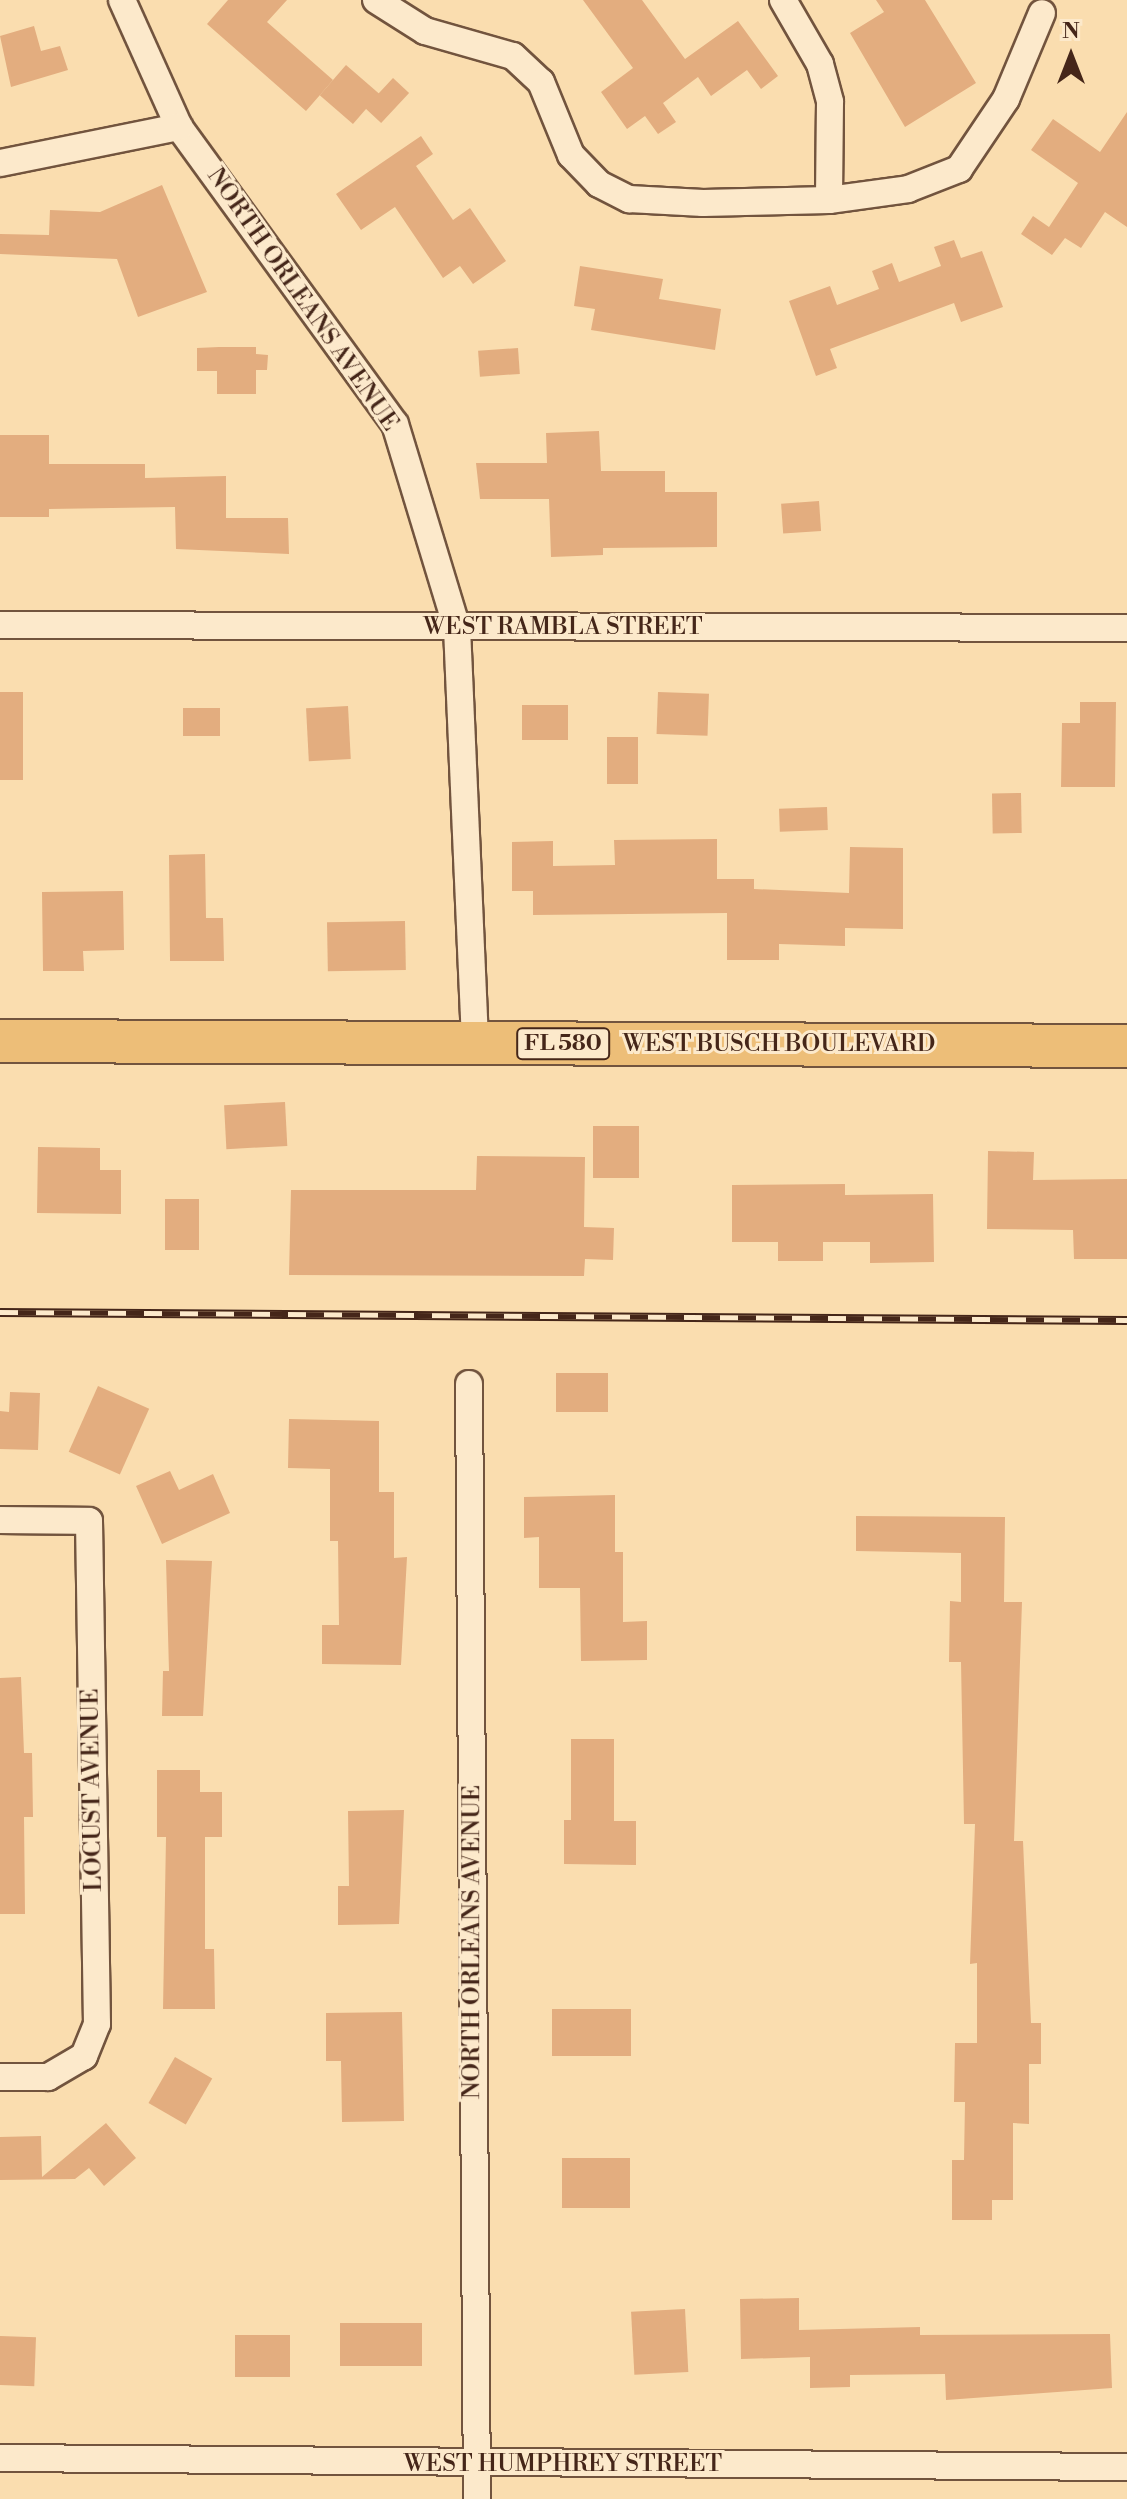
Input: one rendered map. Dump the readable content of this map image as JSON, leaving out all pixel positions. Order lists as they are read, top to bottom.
{
  "streets": {
    "main road": ["FL 580", "WEST BUSCH BOULEVARD"],
    "street": [
      "NORTH ORLEANS AVENUE",
      "WEST RAMBLA STREET",
      "LOCUST AVENUE",
      "WEST HUMPHREY STREET"
    ]
  },
  "crossings": [
    ["NORTH ORLEANS AVENUE", "WEST RAMBLA STREET"],
    ["NORTH ORLEANS AVENUE", "WEST BUSCH BOULEVARD"],
    ["NORTH ORLEANS AVENUE", "WEST HUMPHREY STREET"]
  ],
  "north": "top"
}
